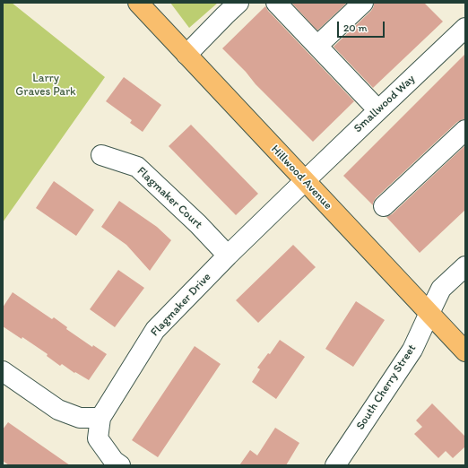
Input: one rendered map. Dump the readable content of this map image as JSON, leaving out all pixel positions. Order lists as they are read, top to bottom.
{
  "streets": {
    "main road": ["Hillwood Avenue"],
    "street": [
      "Smallwood Way",
      "Flagmaker Court",
      "Flagmaker Drive",
      "South Cherry Street"
    ]
  },
  "crossings": [
    ["Smallwood Way", "Hillwood Avenue"],
    ["Smallwood Way", "Flagmaker Drive"],
    ["Hillwood Avenue", "Flagmaker Drive"],
    ["Hillwood Avenue", "South Cherry Street"],
    ["Flagmaker Court", "Flagmaker Drive"]
  ],
  "parks": ["Larry Graves Park"],
  "scale_bar": "20 m"
}
